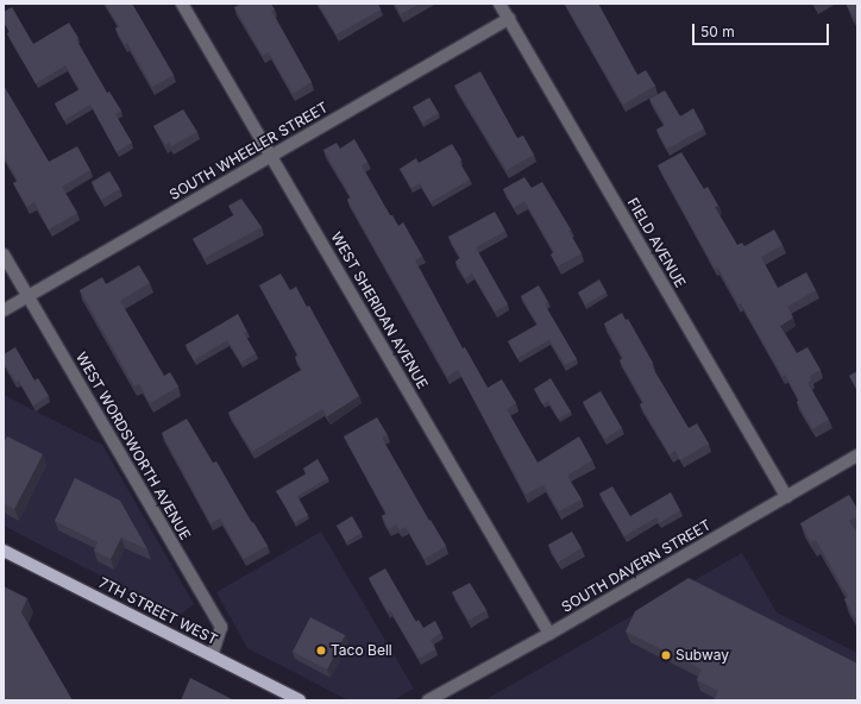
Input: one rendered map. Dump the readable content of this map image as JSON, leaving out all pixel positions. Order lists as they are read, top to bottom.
{
  "streets": {
    "main road": ["7TH STREET WEST"],
    "street": [
      "SOUTH WHEELER STREET",
      "FIELD AVENUE",
      "WEST SHERIDAN AVENUE",
      "WEST WORDSWORTH AVENUE",
      "SOUTH DAVERN STREET"
    ]
  },
  "crossings": [
    ["SOUTH WHEELER STREET", "FIELD AVENUE"],
    ["SOUTH WHEELER STREET", "WEST SHERIDAN AVENUE"],
    ["SOUTH WHEELER STREET", "WEST WORDSWORTH AVENUE"],
    ["FIELD AVENUE", "SOUTH DAVERN STREET"],
    ["WEST SHERIDAN AVENUE", "SOUTH DAVERN STREET"],
    ["WEST WORDSWORTH AVENUE", "7TH STREET WEST"]
  ],
  "places": ["Taco Bell", "Subway"],
  "scale_bar": "50 m"
}
